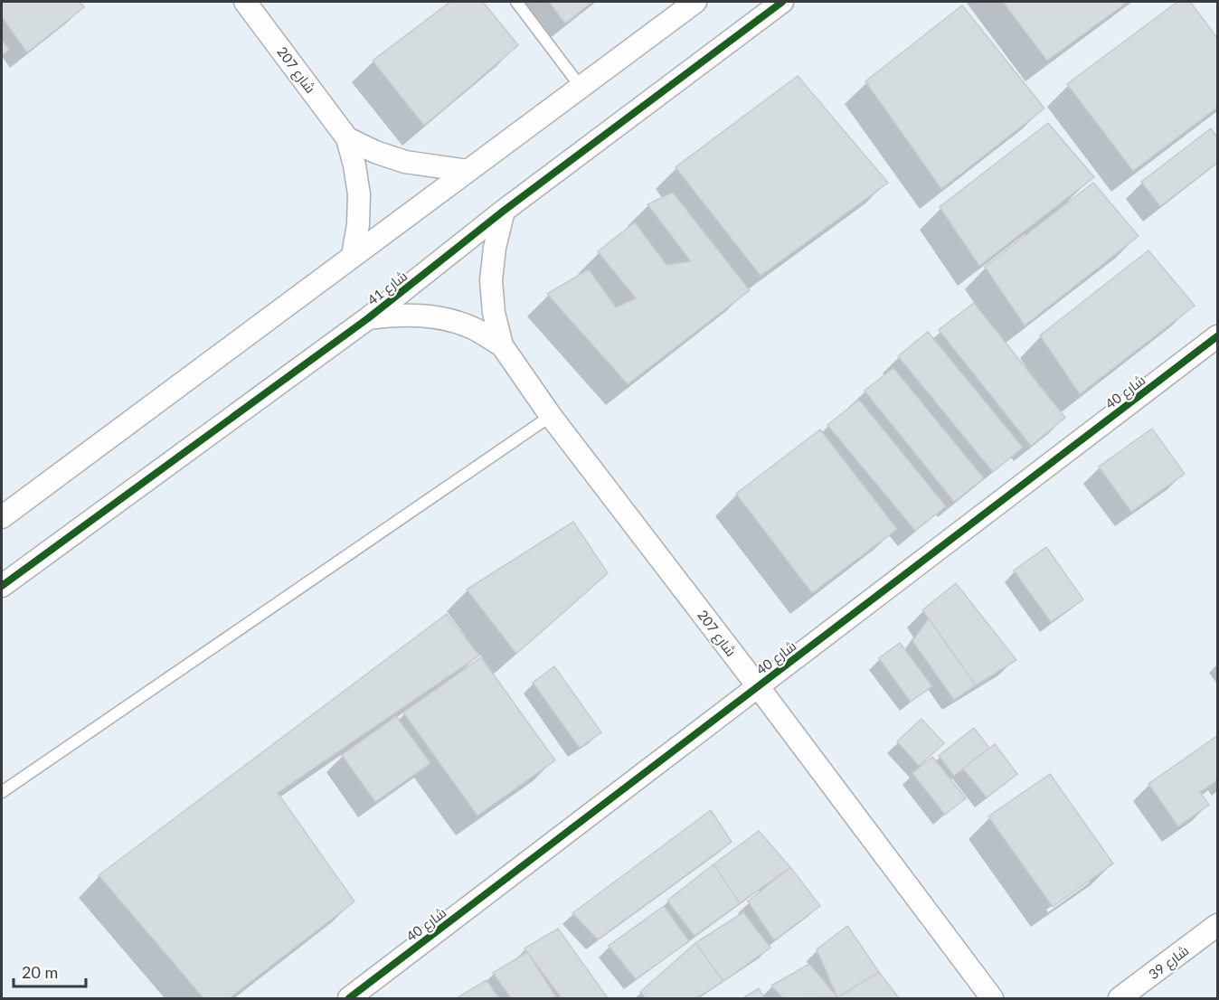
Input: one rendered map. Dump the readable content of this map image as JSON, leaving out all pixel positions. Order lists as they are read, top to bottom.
{
  "streets": {
    "street": [
      "شارع 207",
      "شارع 41",
      "شارع 40",
      "شارع 39"
    ]
  },
  "crossings": [
    ["شارع 207", "شارع 41"],
    ["شارع 207", "شارع 40"]
  ],
  "scale_bar": "20 m"
}
